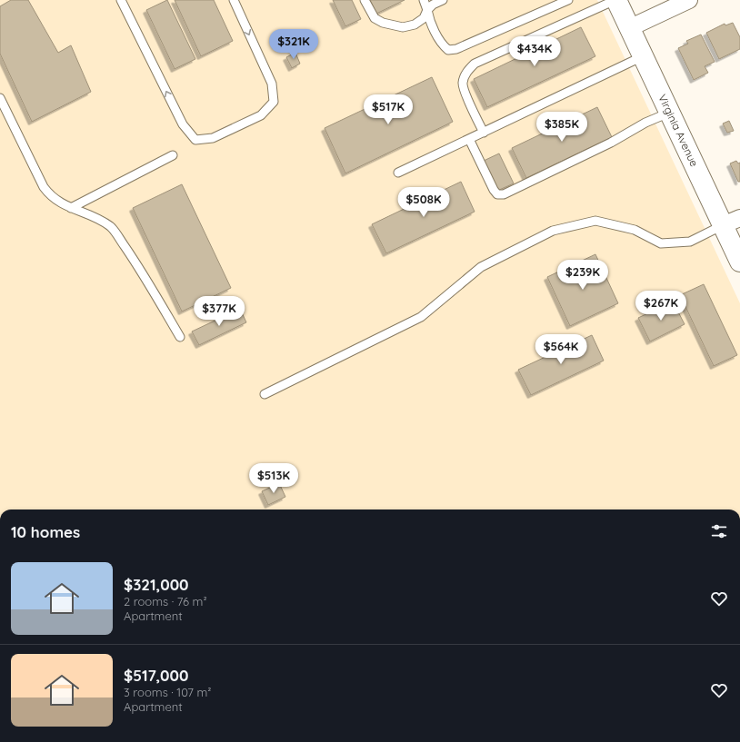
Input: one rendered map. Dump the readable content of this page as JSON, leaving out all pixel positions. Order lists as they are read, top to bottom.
{
  "streets": {
    "street": ["Virginia Avenue"]
  },
  "page": {
    "price": [
      "$321K",
      "$434K",
      "$517K",
      "$385K",
      "$508K",
      "$239K",
      "$267K",
      "$377K",
      "$564K",
      "$513K"
    ],
    "heading": "10 homes",
    "list": [
      {
        "name": "$321,000",
        "note": "2 rooms · 76 m² · Apartment"
      },
      {
        "name": "$517,000",
        "note": "3 rooms · 107 m² · Apartment"
      }
    ]
  }
}
